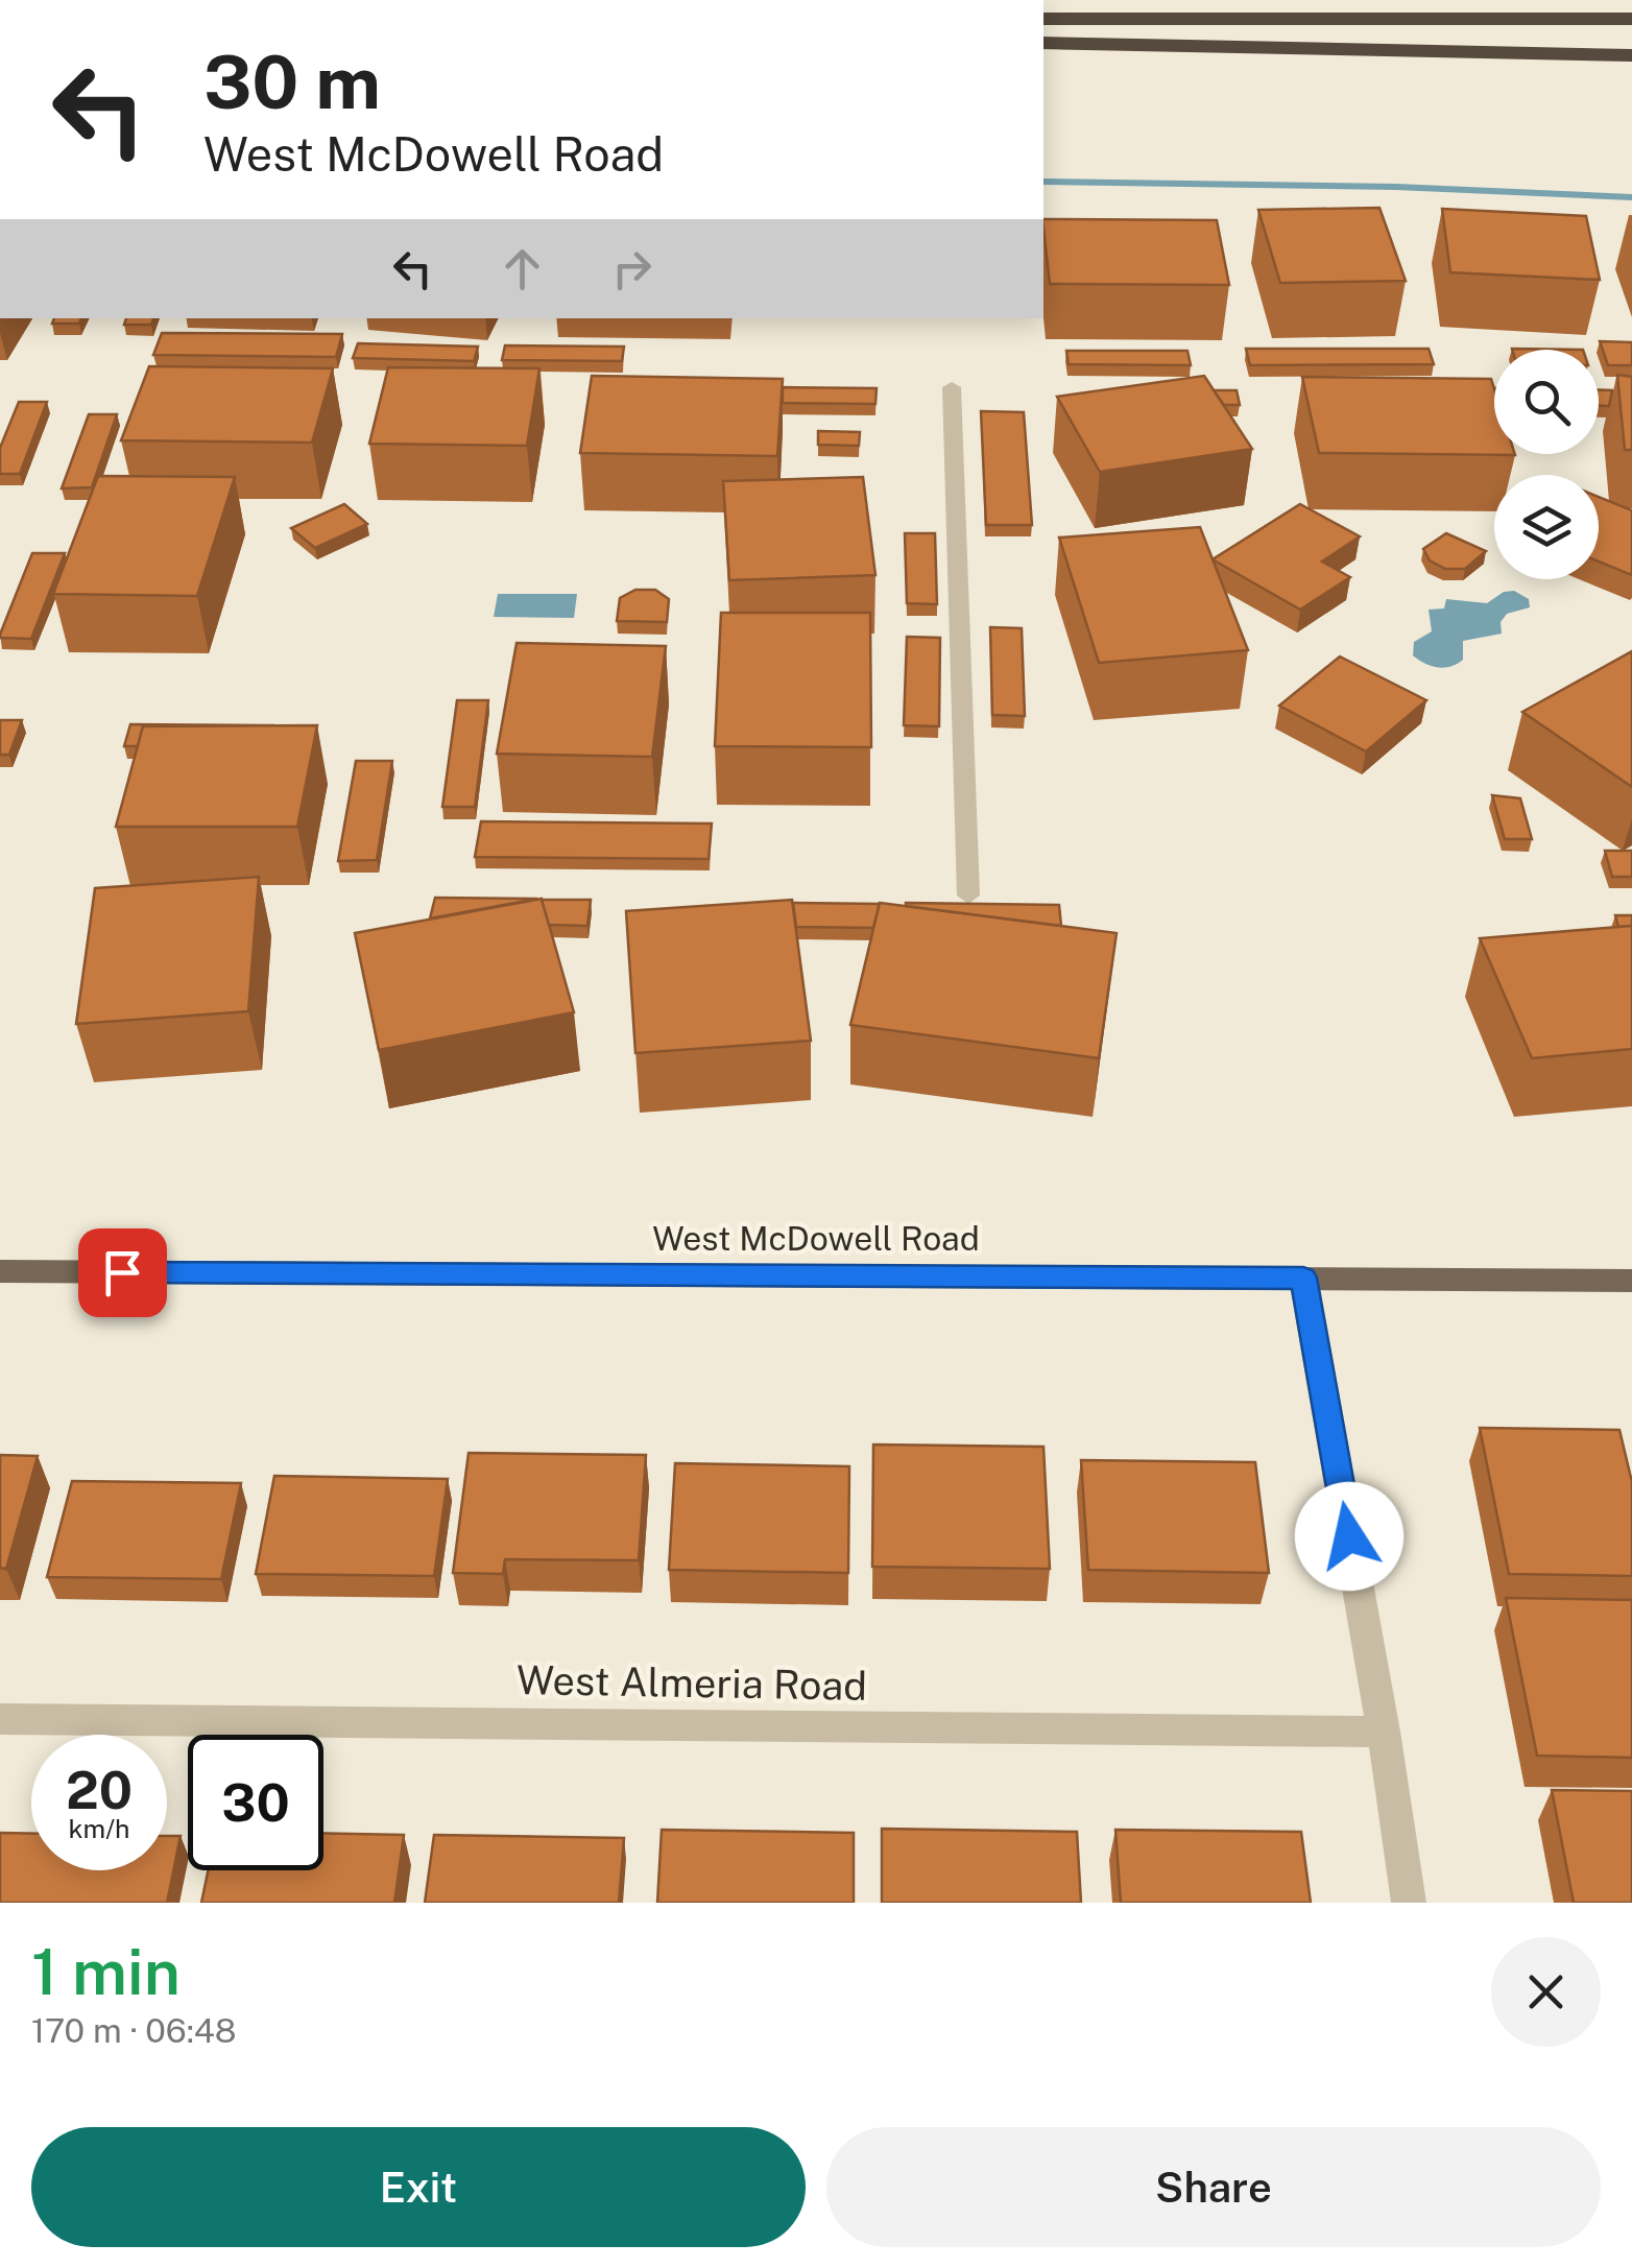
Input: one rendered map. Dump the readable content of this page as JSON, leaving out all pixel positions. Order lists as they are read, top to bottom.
{
  "streets": {
    "main road": ["West McDowell Road"],
    "street": ["West Almeria Road"]
  },
  "page": {
    "turn": ["30 m", "West McDowell Road"],
    "speed": "20 km/h",
    "limit": "30",
    "heading": ["1 min", "170 m · 06:48"],
    "buttons": ["Exit", "Share"]
  }
}
